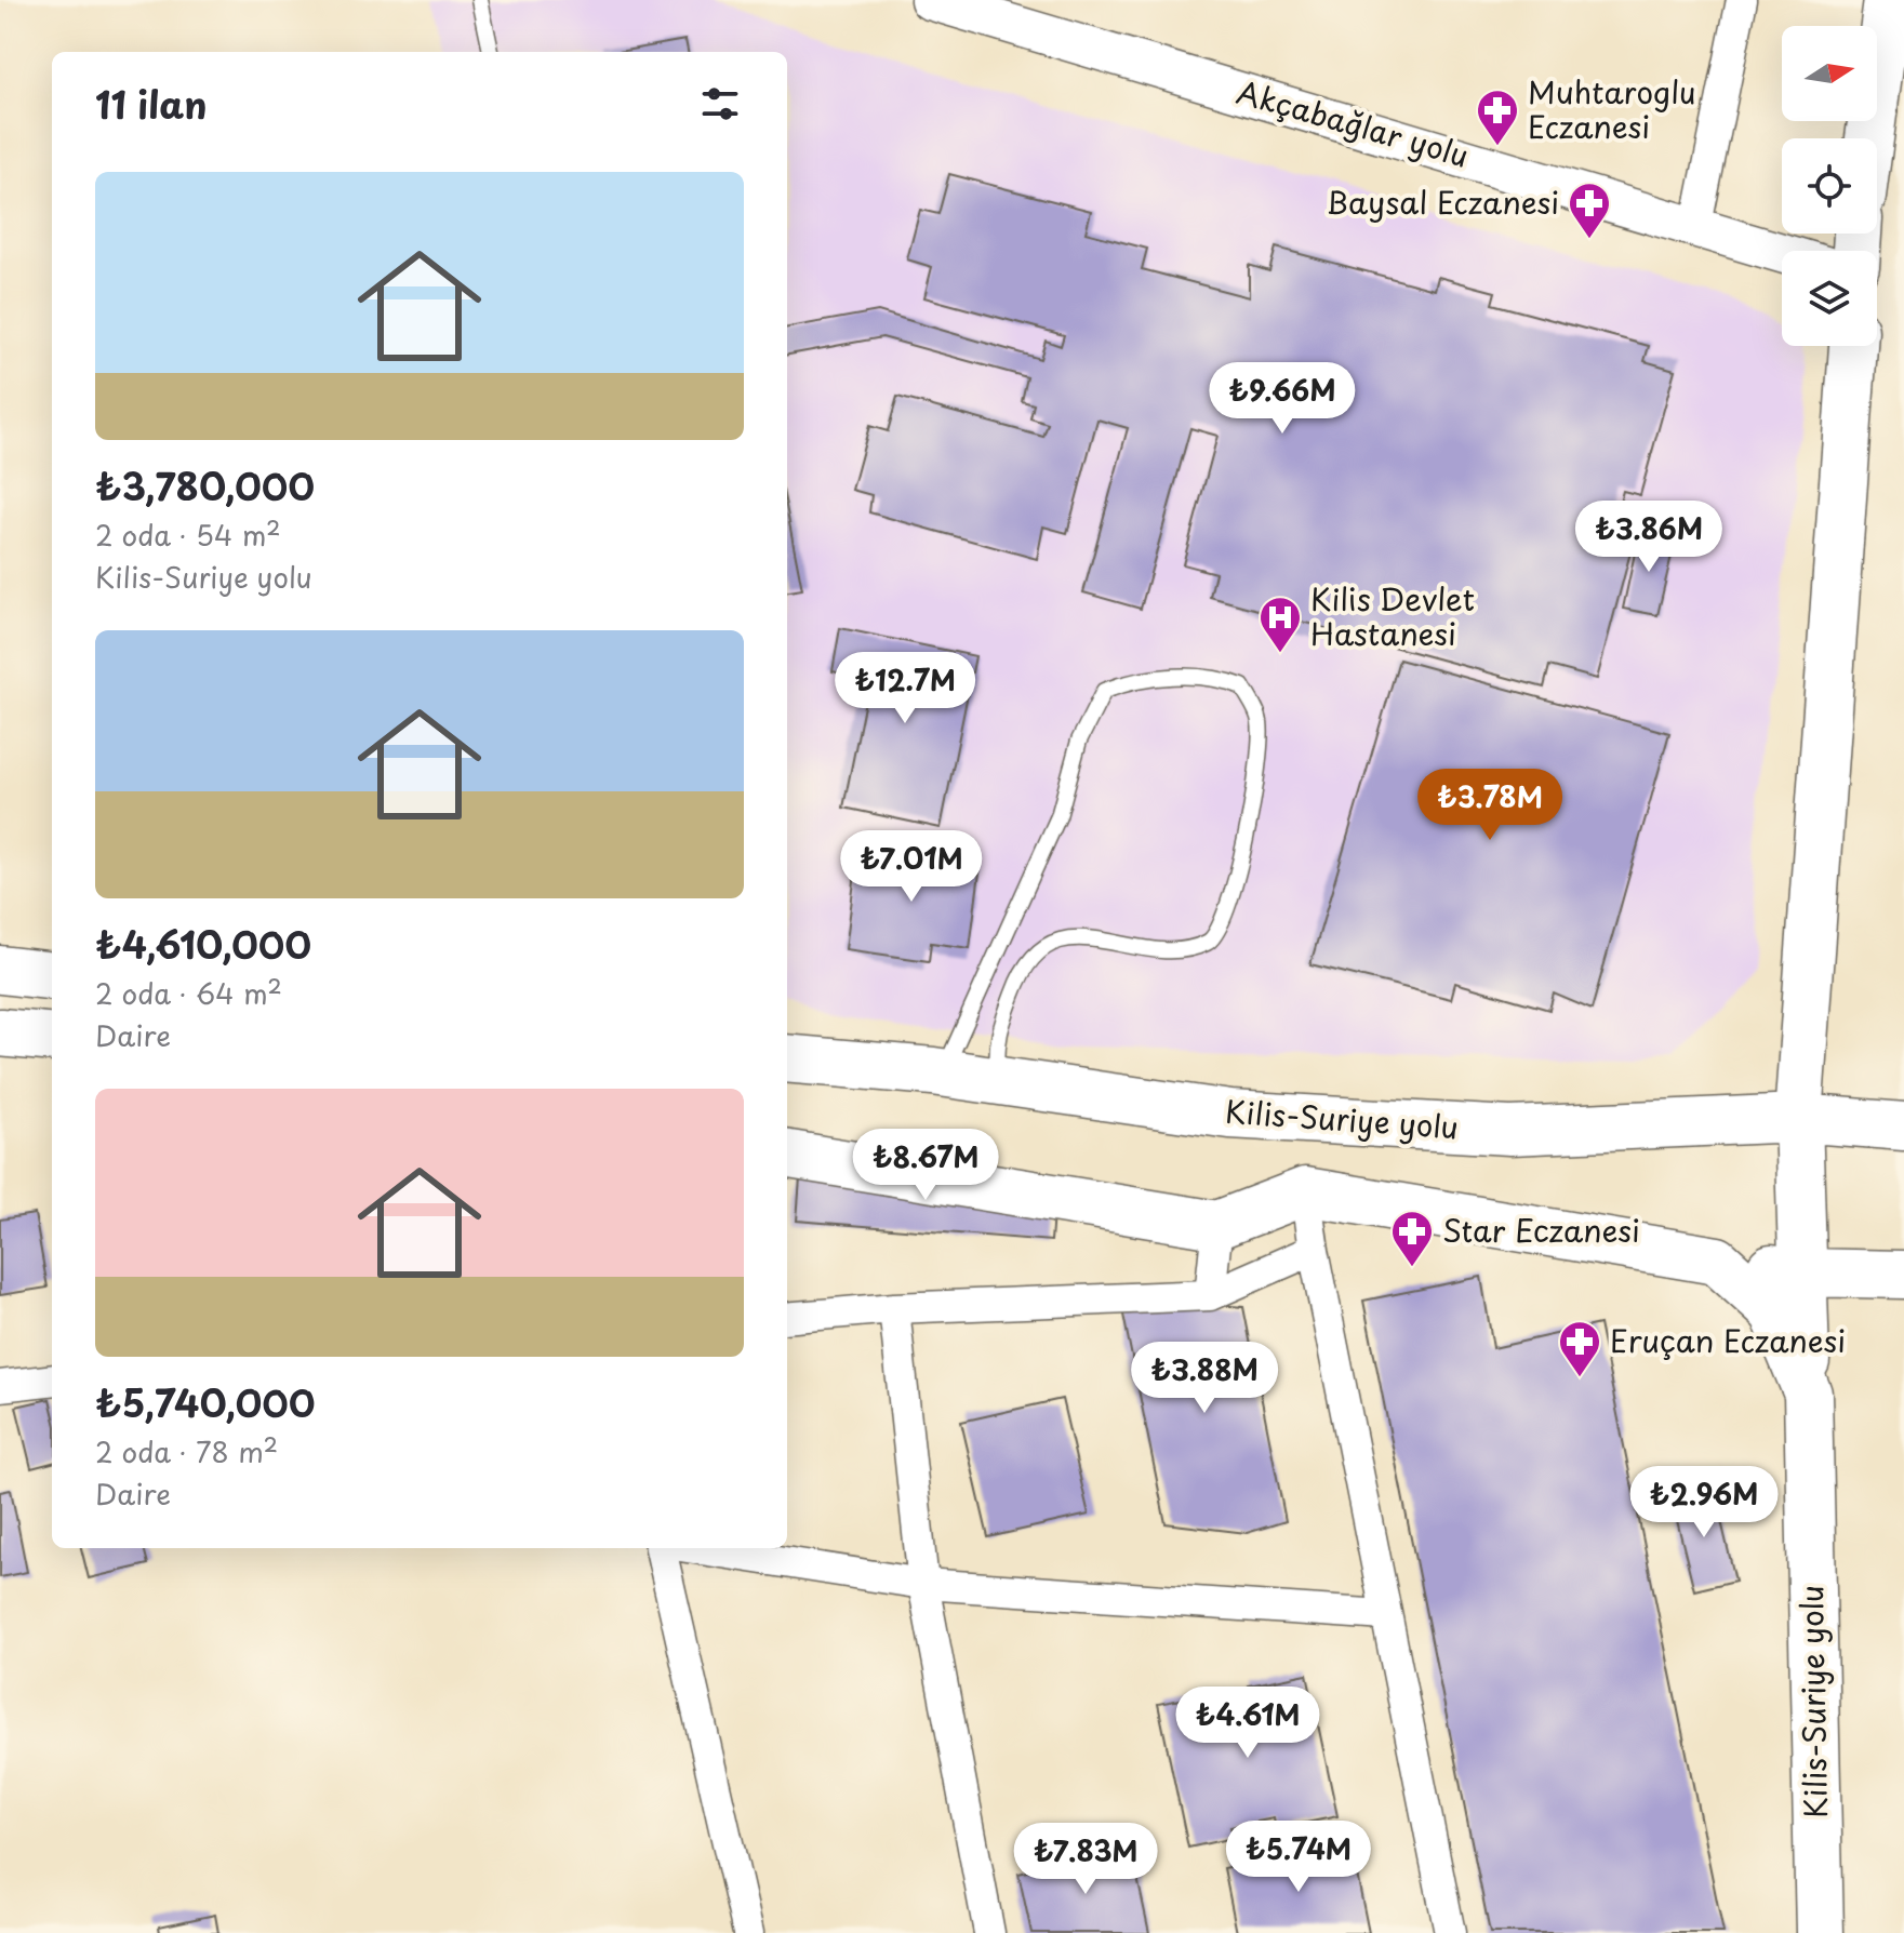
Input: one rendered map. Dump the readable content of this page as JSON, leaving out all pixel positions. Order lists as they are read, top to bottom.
{
  "streets": {
    "highway": ["Kilis-Suriye yolu"],
    "street": ["Akçabağlar yolu"]
  },
  "places": {
    "pharmacy": [
      "Muhtaroglu Eczanesi",
      "Baysal Eczanesi",
      "Star Eczanesi",
      "Eruçan Eczanesi"
    ],
    "hospital": ["Kilis Devlet Hastanesi"]
  },
  "north": "right",
  "page": {
    "heading": "11 ilan",
    "list": [
      {
        "name": "₺3,780,000",
        "note": "2 oda · 54 m² · Kilis-Suriye yolu"
      },
      {
        "name": "₺4,610,000",
        "note": "2 oda · 64 m² · Daire"
      },
      {
        "name": "₺5,740,000",
        "note": "2 oda · 78 m² · Daire"
      }
    ],
    "price": [
      "₺9.66M",
      "₺3.86M",
      "₺12.7M",
      "₺3.78M",
      "₺7.01M",
      "₺8.67M",
      "₺3.88M",
      "₺2.96M",
      "₺4.61M",
      "₺5.74M",
      "₺7.83M"
    ]
  }
}
